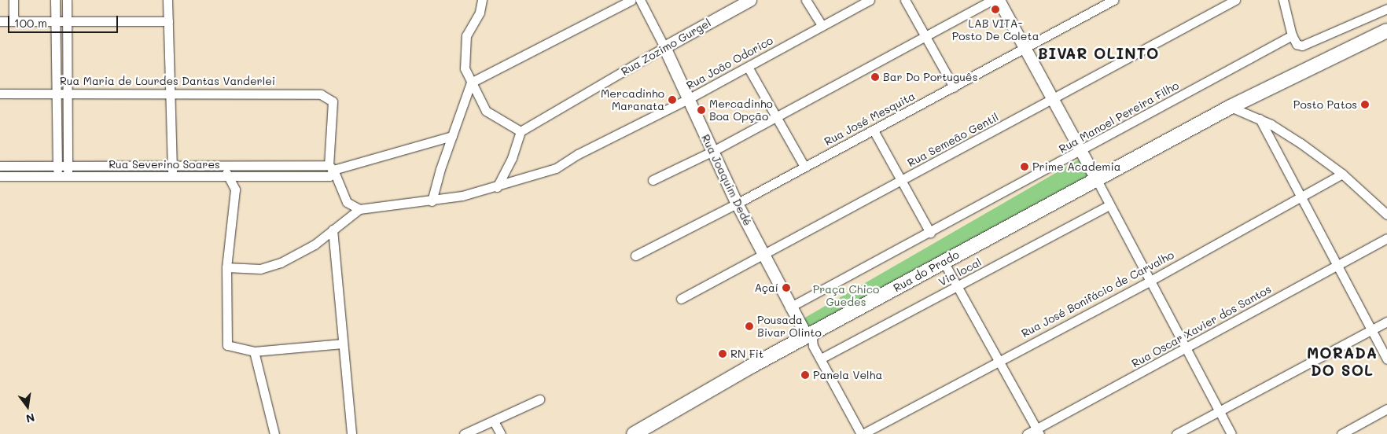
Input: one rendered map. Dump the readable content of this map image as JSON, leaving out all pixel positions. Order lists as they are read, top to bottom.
{
  "streets": {
    "main road": ["Rua do Prado"],
    "street": [
      "Rua Zozimo Gurgel",
      "Rua João Odorico",
      "Rua Maria de Lourdes Dantas Vanderlei",
      "Rua Manoel Pereira Filho",
      "Rua José Mesquita",
      "Rua Semeão Gentil",
      "Rua Severino Soares",
      "Rua Joaquim Dedé",
      "Via local",
      "Rua José Bonifácio de Carvalho",
      "Rua Oscar Xavier dos Santos"
    ]
  },
  "crossings": [
    ["Rua Zozimo Gurgel", "Rua Joaquim Dedé"],
    ["Rua João Odorico", "Rua Joaquim Dedé"],
    ["Rua Maria de Lourdes Dantas Vanderlei", "Rua Severino Soares"],
    ["Rua Manoel Pereira Filho", "Rua Joaquim Dedé"],
    ["Rua José Mesquita", "Rua Joaquim Dedé"],
    ["Rua Semeão Gentil", "Rua Joaquim Dedé"],
    ["Rua Joaquim Dedé", "Rua do Prado"]
  ],
  "districts": ["BIVAR OLINTO", "MORADA DO SOL"],
  "parks": ["Praça Chico Guedes"],
  "places": [
    "LAB VITA- Posto De Coleta",
    "Bar Do Português",
    "Mercadinho Maranata",
    "Posto Patos",
    "Mercadinho Boa Opção",
    "Prime Academia",
    "Açaí",
    "Pousada Bivar Olinto",
    "RN Fit",
    "Panela Velha"
  ],
  "scale_bar": "100 m",
  "north": "bottom"
}
